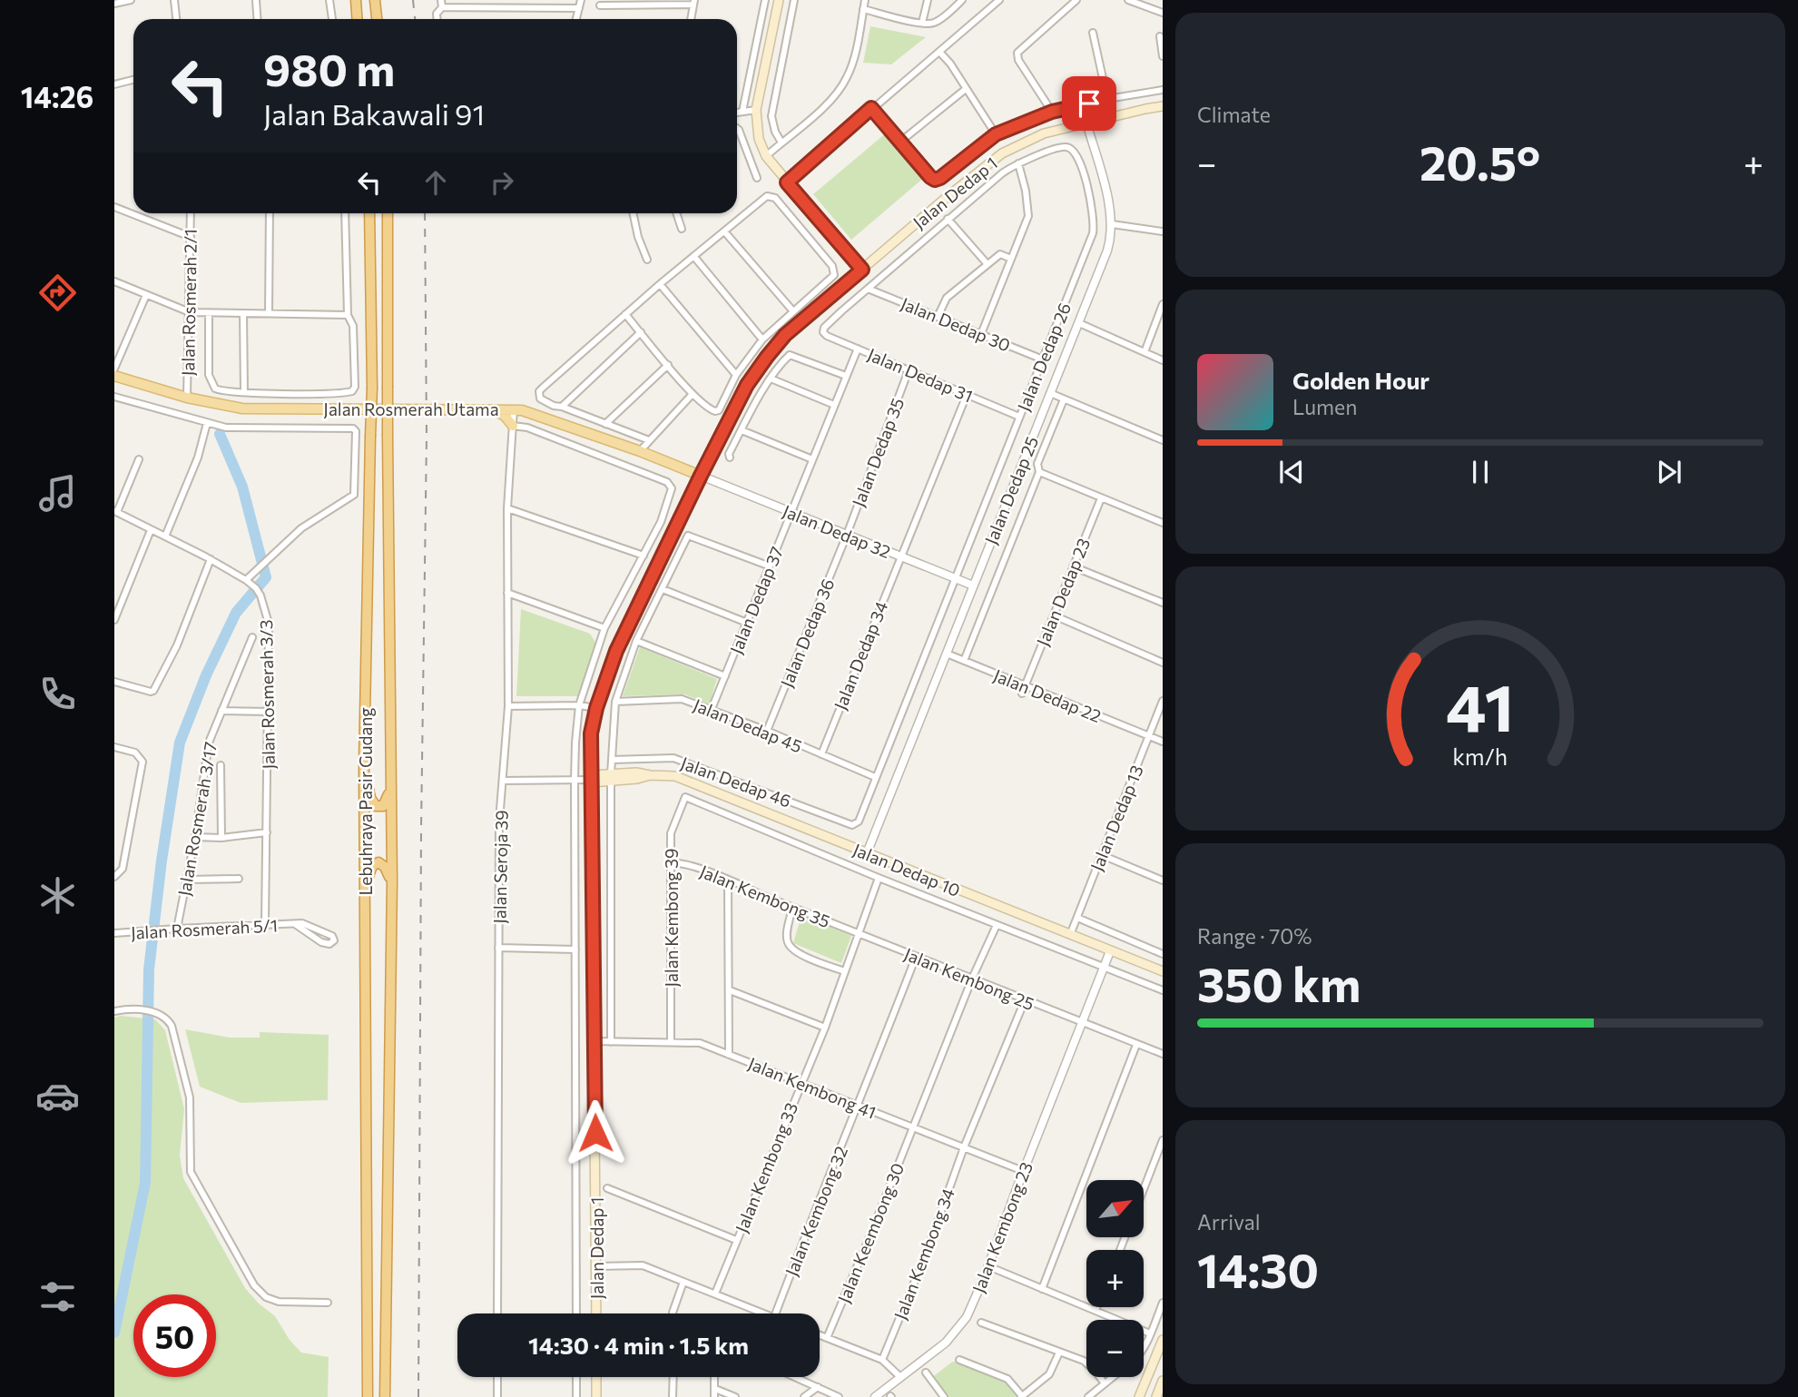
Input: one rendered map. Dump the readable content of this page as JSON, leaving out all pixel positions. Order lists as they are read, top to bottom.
{
  "streets": {
    "highway": ["Lebuhraya Pasir Gudang"],
    "main road": ["Jalan Dedap 1", "Jalan Rosmerah Utama", "Jalan Dedap 10"],
    "street": [
      "Jalan Rosmerah 2/1",
      "Jalan Dedap 30",
      "Jalan Dedap 26",
      "Jalan Dedap 31",
      "Jalan Dedap 35",
      "Jalan Dedap 25",
      "Jalan Dedap 32",
      "Jalan Dedap 23",
      "Jalan Dedap 37",
      "Jalan Dedap 36",
      "Jalan Dedap 34",
      "Jalan Rosmerah 3/3",
      "Jalan Dedap 22",
      "Jalan Dedap 45",
      "Jalan Dedap 46",
      "Jalan Dedap 13",
      "Jalan Rosmerah 3/17",
      "Jalan Seroja 39",
      "Jalan Kembong 35",
      "Jalan Kembong 39",
      "Jalan Rosmerah 5/1",
      "Jalan Kembong 25",
      "Jalan Kembong 41",
      "Jalan Kembong 33",
      "Jalan Kembong 32",
      "Jalan Kembong 23",
      "Jalan Keembong 30",
      "Jalan Kembong 34"
    ]
  },
  "crossings": [
    ["Jalan Dedap 1", "Jalan Rosmerah Utama"],
    ["Jalan Dedap 1", "Jalan Dedap 25"],
    ["Jalan Dedap 1", "Jalan Dedap 32"],
    ["Jalan Dedap 1", "Jalan Dedap 10"],
    ["Jalan Dedap 1", "Jalan Kembong 41"],
    ["Jalan Rosmerah 2/1", "Jalan Rosmerah Utama"],
    ["Jalan Dedap 30", "Jalan Dedap 26"],
    ["Jalan Dedap 30", "Jalan Dedap 31"],
    ["Jalan Dedap 26", "Jalan Dedap 31"],
    ["Jalan Dedap 26", "Jalan Dedap 32"],
    ["Jalan Dedap 26", "Jalan Dedap 45"],
    ["Jalan Dedap 26", "Jalan Dedap 46"],
    ["Jalan Dedap 31", "Jalan Dedap 35"],
    ["Jalan Dedap 31", "Jalan Dedap 37"],
    ["Jalan Dedap 31", "Jalan Dedap 34"],
    ["Jalan Rosmerah Utama", "Jalan Dedap 32"],
    ["Jalan Rosmerah Utama", "Jalan Seroja 39"],
    ["Jalan Dedap 35", "Jalan Dedap 32"],
    ["Jalan Dedap 35", "Jalan Dedap 36"],
    ["Jalan Dedap 25", "Jalan Dedap 32"],
    ["Jalan Dedap 25", "Jalan Dedap 22"],
    ["Jalan Dedap 25", "Jalan Dedap 10"],
    ["Jalan Dedap 32", "Jalan Dedap 37"],
    ["Jalan Dedap 32", "Jalan Dedap 36"],
    ["Jalan Dedap 32", "Jalan Dedap 34"],
    ["Jalan Dedap 23", "Jalan Dedap 22"],
    ["Jalan Dedap 37", "Jalan Dedap 45"],
    ["Jalan Dedap 36", "Jalan Dedap 45"],
    ["Jalan Dedap 34", "Jalan Dedap 45"],
    ["Jalan Rosmerah 3/3", "Jalan Rosmerah 5/1"],
    ["Jalan Dedap 22", "Jalan Dedap 13"],
    ["Jalan Dedap 13", "Jalan Dedap 10"],
    ["Jalan Rosmerah 3/17", "Jalan Rosmerah 5/1"],
    ["Jalan Dedap 10", "Jalan Kembong 23"],
    ["Jalan Kembong 35", "Jalan Kembong 39"],
    ["Jalan Kembong 35", "Jalan Kembong 25"],
    ["Jalan Kembong 35", "Jalan Kembong 33"],
    ["Jalan Kembong 39", "Jalan Kembong 41"],
    ["Jalan Kembong 39", "Jalan Kembong 33"],
    ["Jalan Kembong 25", "Jalan Kembong 33"],
    ["Jalan Kembong 25", "Jalan Kembong 32"],
    ["Jalan Kembong 25", "Jalan Kembong 23"],
    ["Jalan Kembong 25", "Jalan Keembong 30"],
    ["Jalan Kembong 25", "Jalan Kembong 34"],
    ["Jalan Kembong 41", "Jalan Kembong 33"],
    ["Jalan Kembong 41", "Jalan Kembong 32"],
    ["Jalan Kembong 41", "Jalan Kembong 23"],
    ["Jalan Kembong 41", "Jalan Keembong 30"],
    ["Jalan Kembong 41", "Jalan Kembong 34"]
  ],
  "north": "top right",
  "page": {
    "tabs": "14:26",
    "tile": [
      "Climate",
      ["Range · 70%", "350 km"],
      ["Arrival", "14:30"]
    ],
    "turn": ["980 m", "Jalan Bakawali 91"],
    "heat": ["−", "20.5°", "+"],
    "song": ["Golden Hour", "Lumen"],
    "map_buttons": ["+", "−"],
    "limit": "50",
    "trip": "14:30 · 4 min · 1.5 km",
    "gauge": ["41", "km/h"]
  }
}
